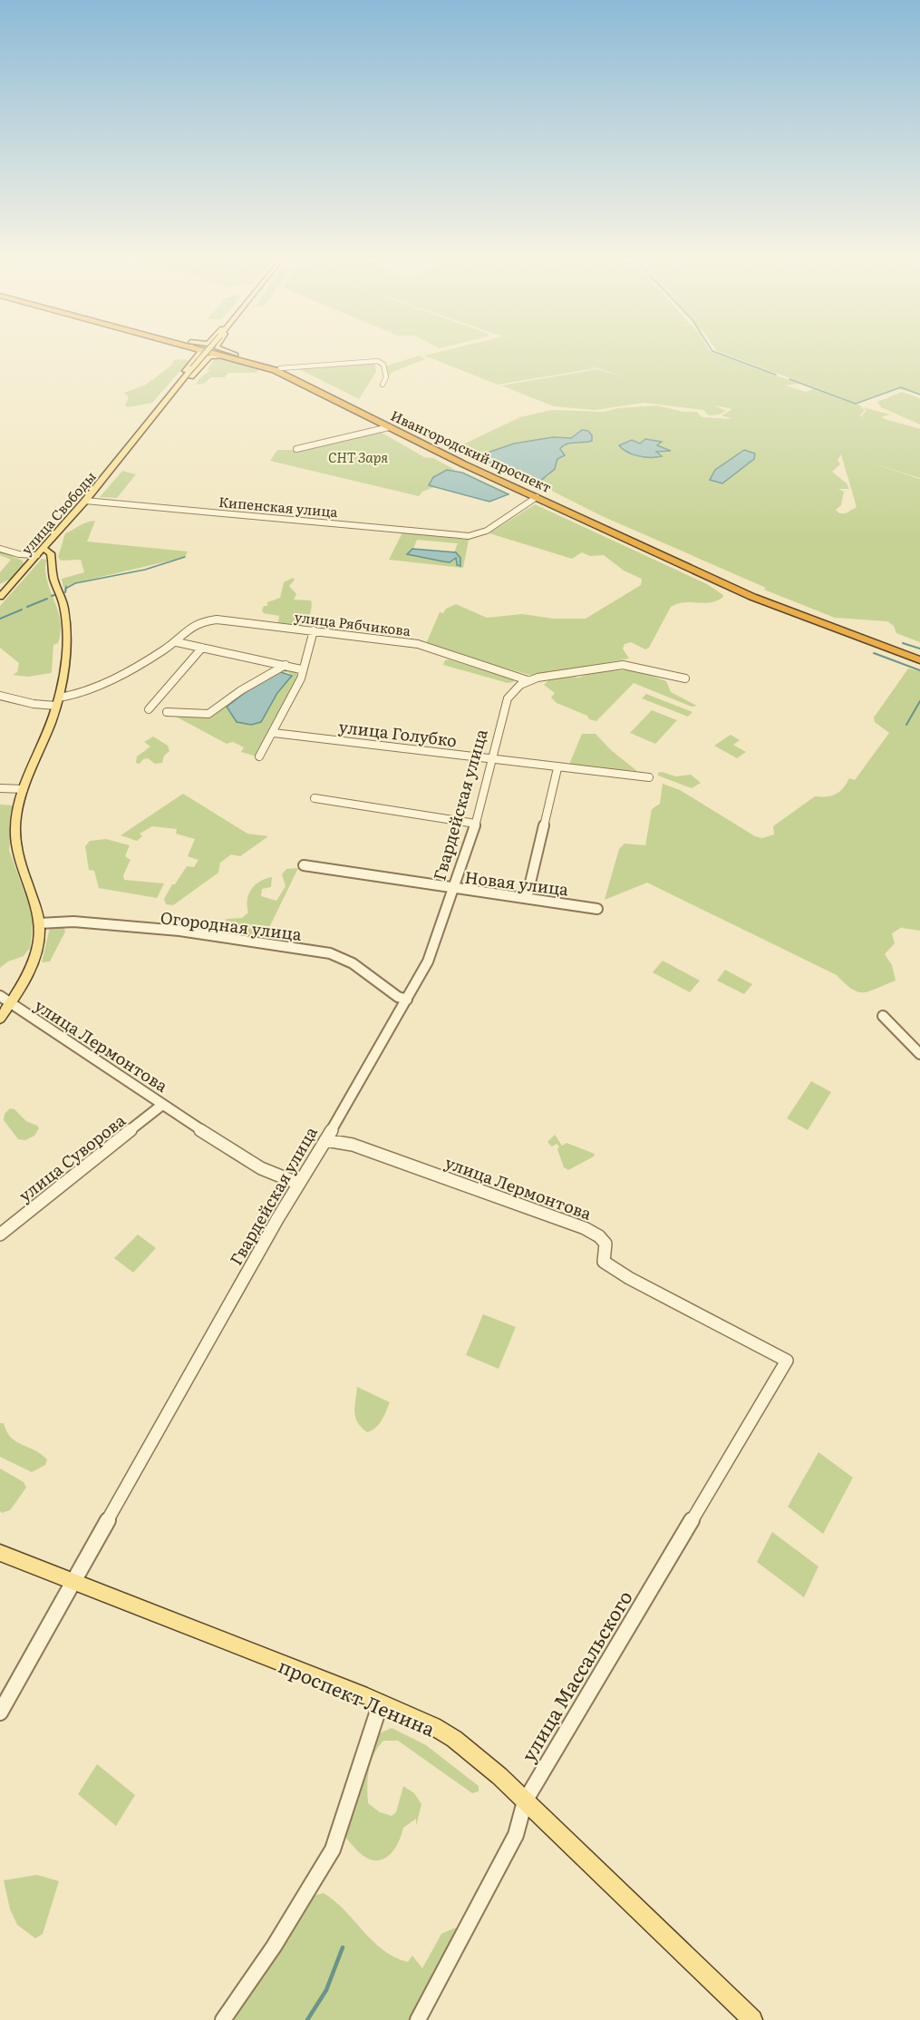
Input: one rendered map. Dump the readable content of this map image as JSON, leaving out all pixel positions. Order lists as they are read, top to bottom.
{
  "streets": {
    "highway": ["Ивангородский проспект"],
    "main road": ["улица Свободы", "проспект Ленина"],
    "street": [
      "Кипенская улица",
      "улица Рябчикова",
      "улица Голубко",
      "Гвардейская улица",
      "Новая улица",
      "Огородная улица",
      "улица Лермонтова",
      "улица Суворова",
      "улица Массальского"
    ]
  },
  "crossings": [
    ["Ивангородский проспект", "Кипенская улица"],
    ["Ивангородский проспект", "улица Свободы"],
    ["Кипенская улица", "улица Свободы"],
    ["улица Рябчикова", "Гвардейская улица"],
    ["улица Голубко", "Гвардейская улица"],
    ["Гвардейская улица", "Новая улица"],
    ["Гвардейская улица", "Огородная улица"],
    ["Гвардейская улица", "улица Лермонтова"],
    ["Гвардейская улица", "проспект Ленина"],
    ["улица Лермонтова", "улица Суворова"],
    ["улица Лермонтова", "улица Массальского"],
    ["улица Массальского", "проспект Ленина"]
  ],
  "parks": ["СНТ Заря"]
}
